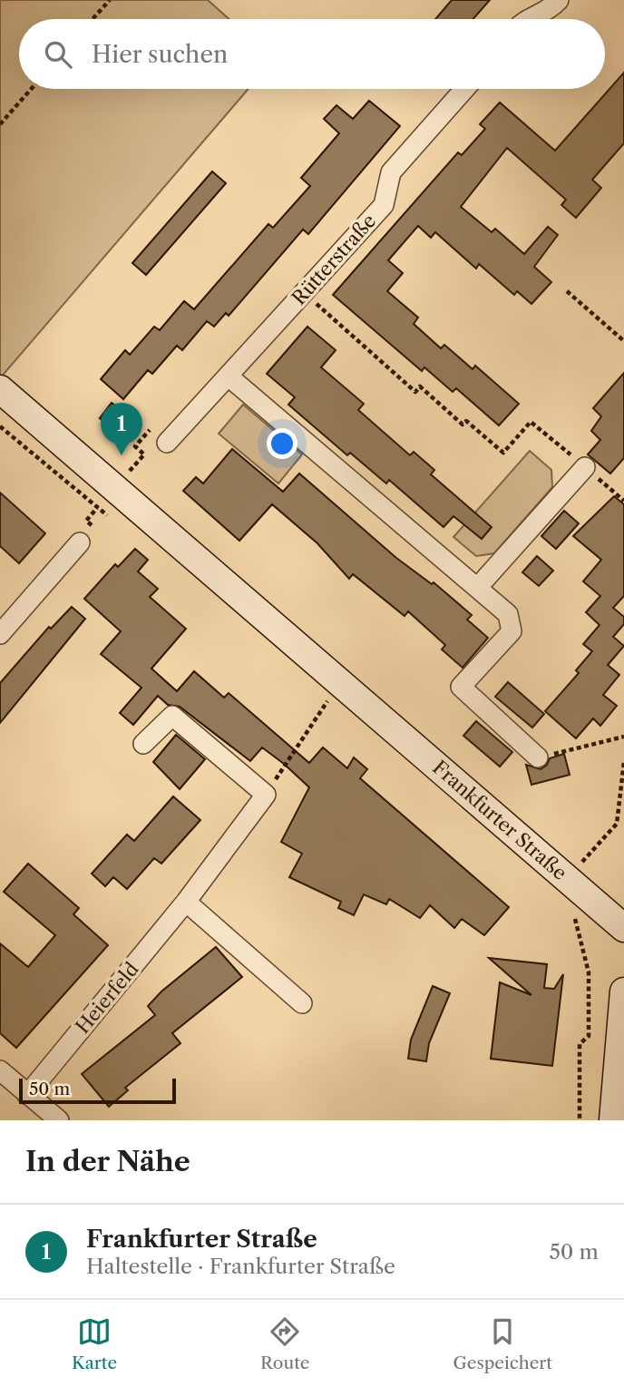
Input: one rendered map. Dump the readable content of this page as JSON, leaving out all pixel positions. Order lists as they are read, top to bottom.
{
  "streets": {
    "main road": ["Frankfurter Straße"],
    "street": ["Rütterstraße", "Heierfeld"]
  },
  "scale_bar": "50 m",
  "page": {
    "search": "Hier suchen",
    "pins": "1",
    "scale": "50 m",
    "heading": "In der Nähe",
    "list": [
      {
        "mark": "1",
        "name": "Frankfurter Straße",
        "note": "Haltestelle · Frankfurter Straße",
        "value": "50 m"
      }
    ],
    "nav": ["Karte", "Route", "Gespeichert"]
  }
}
